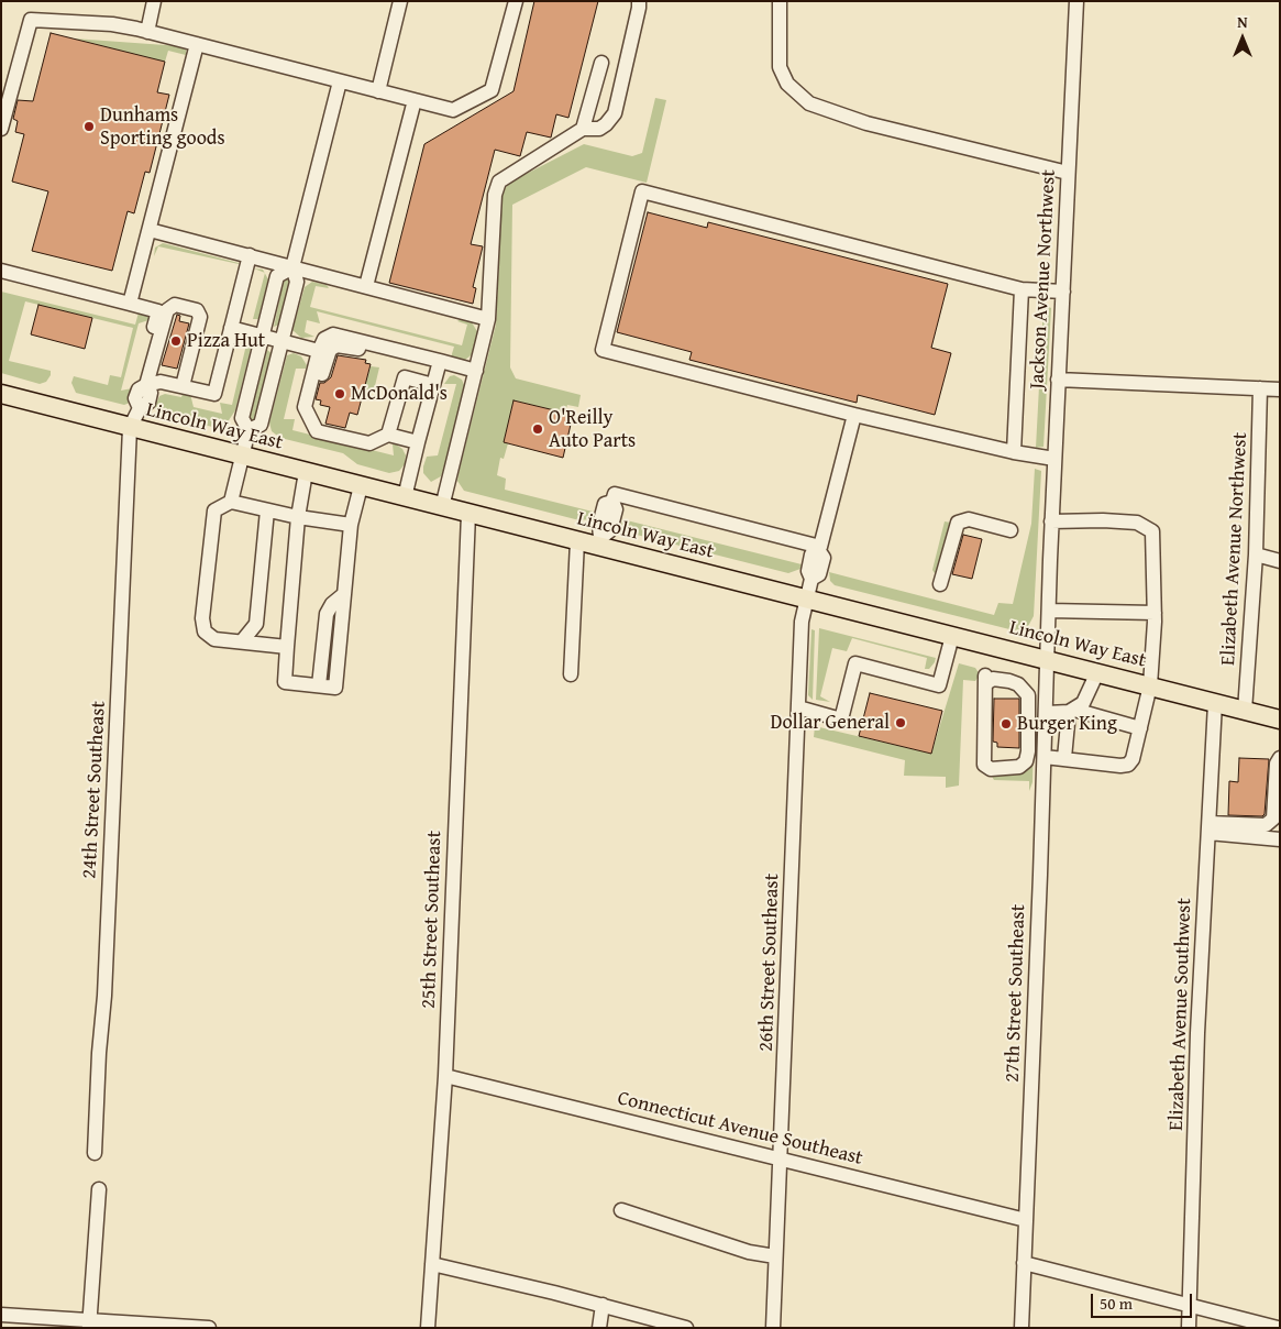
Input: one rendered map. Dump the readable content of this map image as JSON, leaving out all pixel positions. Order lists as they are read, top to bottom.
{
  "streets": {
    "main road": ["Lincoln Way East"],
    "street": [
      "Jackson Avenue Northwest",
      "Elizabeth Avenue Northwest",
      "24th Street Southeast",
      "25th Street Southeast",
      "26th Street Southeast",
      "27th Street Southeast",
      "Elizabeth Avenue Southwest",
      "Connecticut Avenue Southeast"
    ]
  },
  "crossings": [
    ["Jackson Avenue Northwest", "27th Street Southeast"],
    ["Lincoln Way East", "Elizabeth Avenue Northwest"],
    ["Lincoln Way East", "24th Street Southeast"],
    ["Lincoln Way East", "25th Street Southeast"],
    ["Lincoln Way East", "26th Street Southeast"],
    ["Lincoln Way East", "27th Street Southeast"],
    ["Lincoln Way East", "Elizabeth Avenue Southwest"],
    ["25th Street Southeast", "Connecticut Avenue Southeast"],
    ["26th Street Southeast", "Connecticut Avenue Southeast"],
    ["27th Street Southeast", "Connecticut Avenue Southeast"]
  ],
  "places": [
    "Dunhams Sporting goods",
    "Pizza Hut",
    "McDonald's",
    "O'Reilly Auto Parts",
    "Dollar General",
    "Burger King"
  ],
  "scale_bar": "50 m",
  "north": "top"
}
